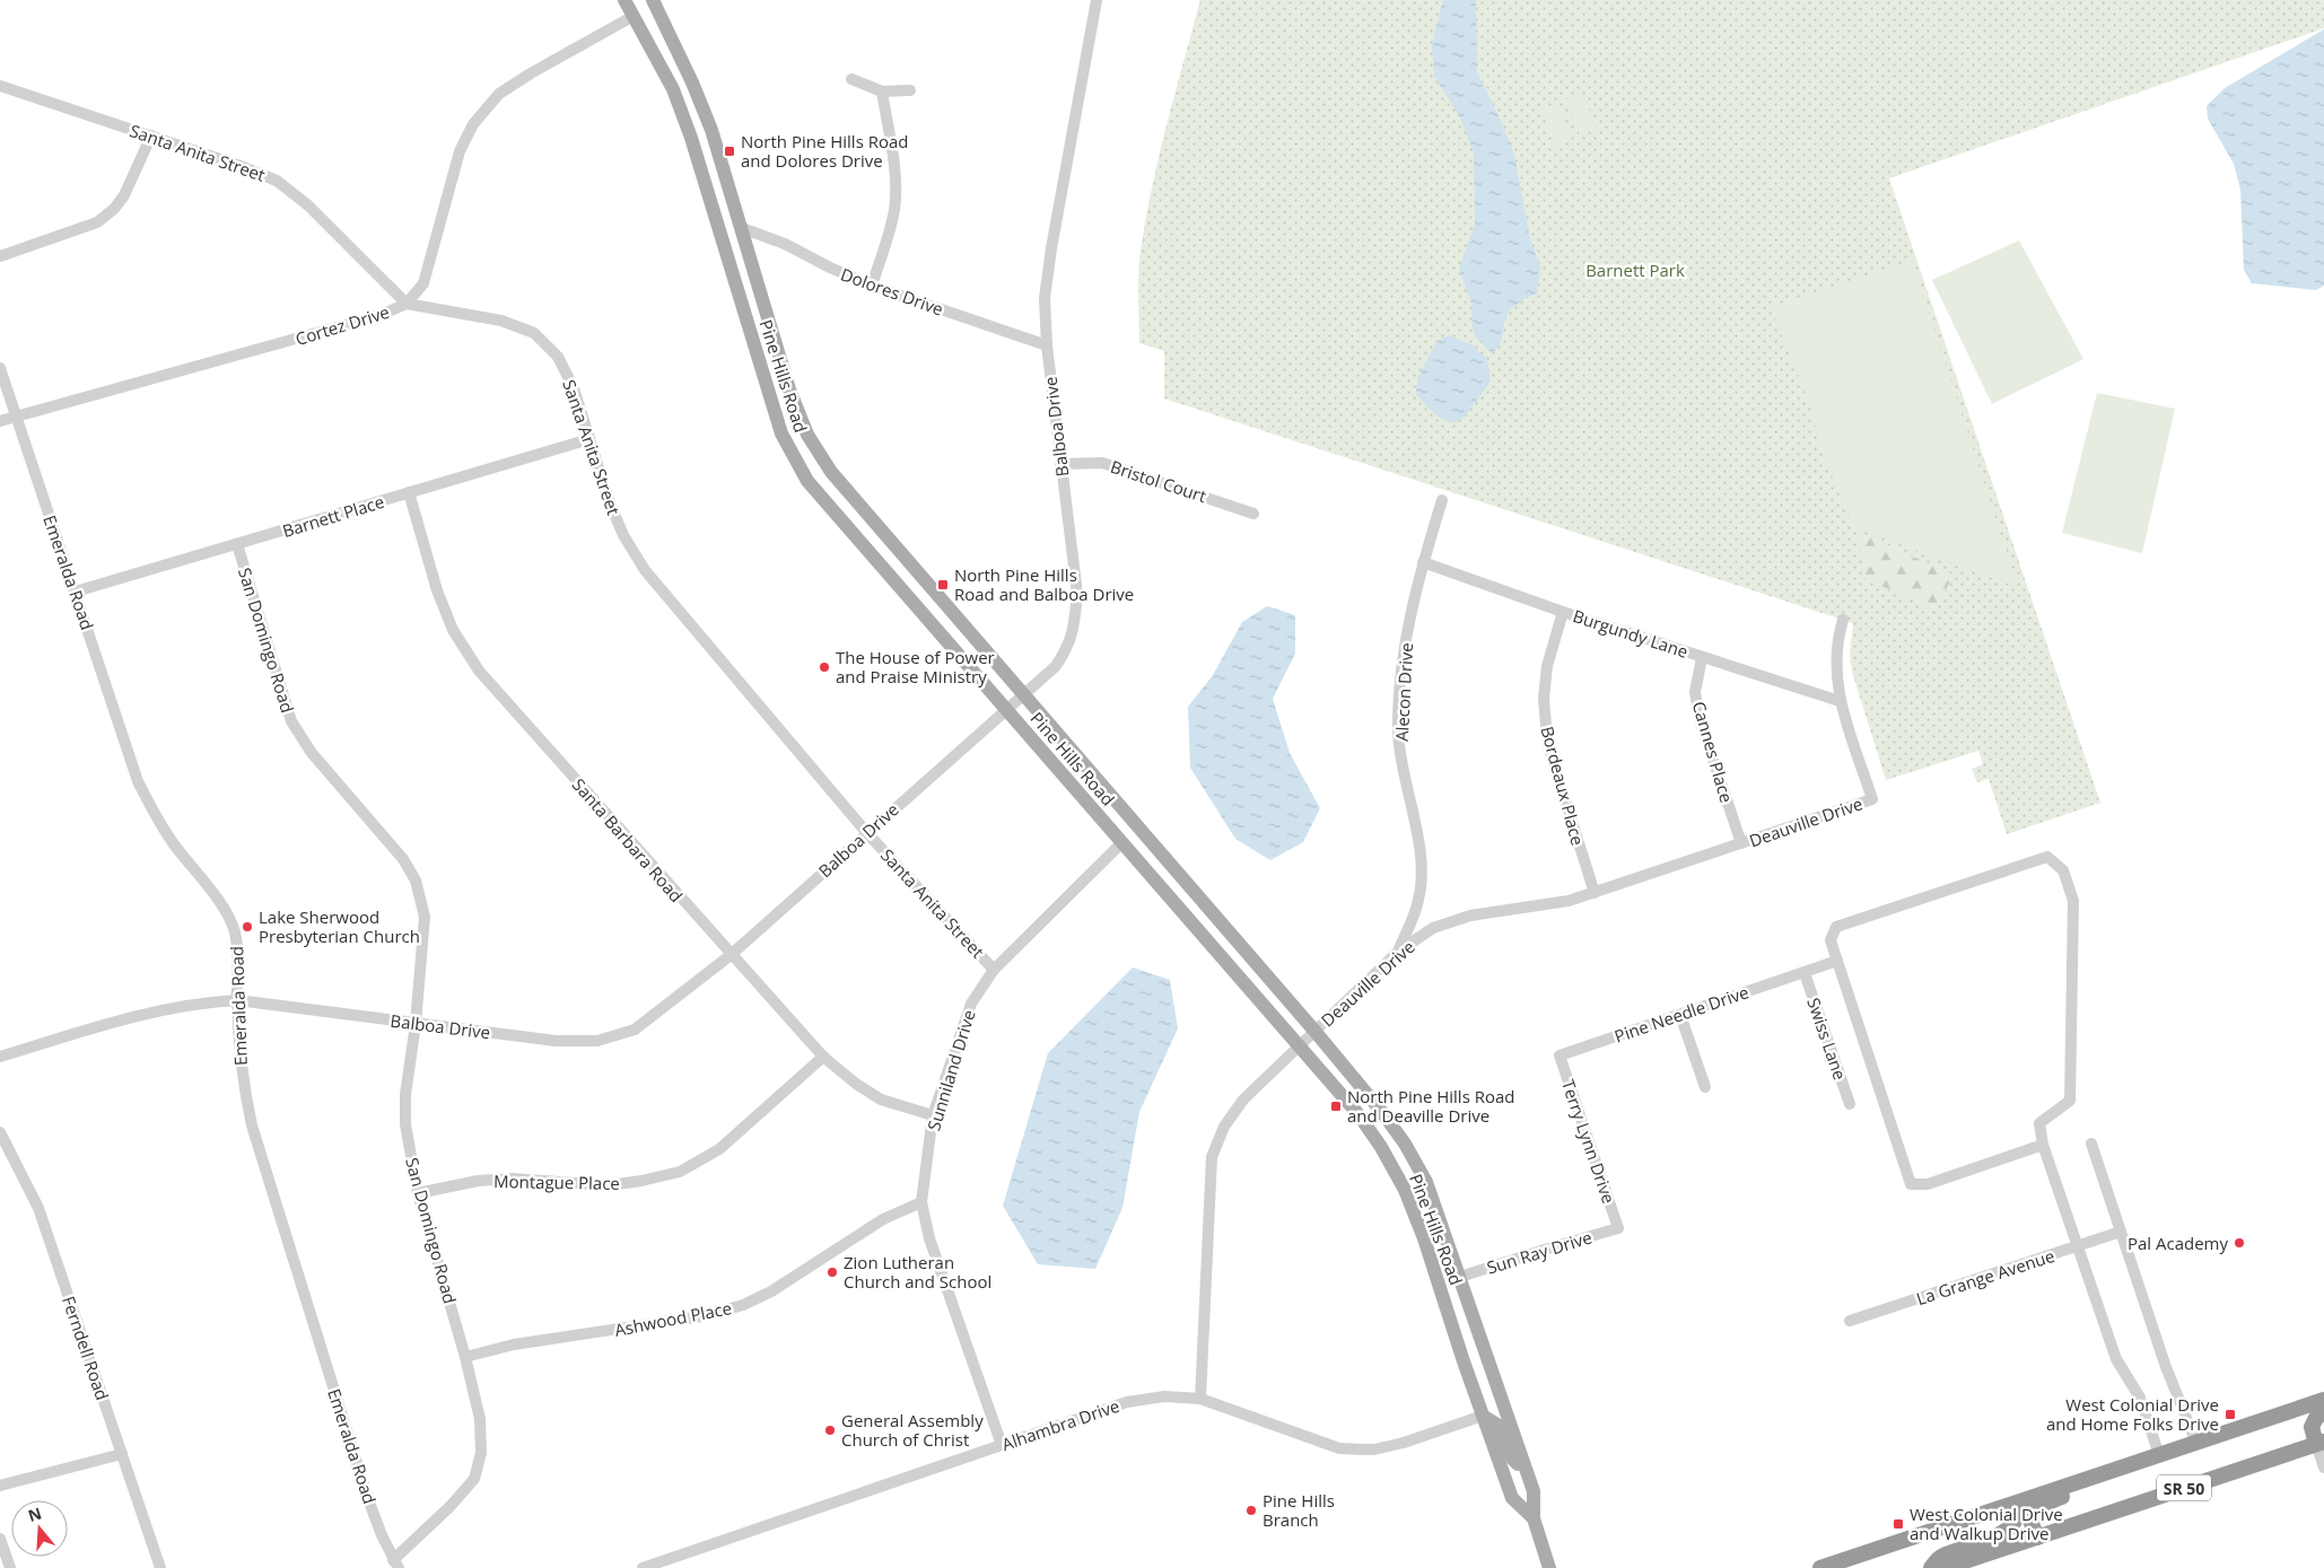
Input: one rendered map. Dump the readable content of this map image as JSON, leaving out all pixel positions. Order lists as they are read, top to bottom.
{
  "streets": {
    "highway": ["SR 50"],
    "main road": ["Pine Hills Road"],
    "street": [
      "Santa Anita Street",
      "Dolores Drive",
      "Cortez Drive",
      "Balboa Drive",
      "Bristol Court",
      "Barnett Place",
      "Emeralda Road",
      "Burgundy Lane",
      "San Domingo Road",
      "Alecon Drive",
      "Cannes Place",
      "Bordeaux Place",
      "Deauville Drive",
      "Santa Barbara Road",
      "Pine Needle Drive",
      "Swiss Lane",
      "Sunniland Drive",
      "Terry Lynn Drive",
      "Montague Place",
      "Sun Ray Drive",
      "La Grange Avenue",
      "Ashwood Place",
      "Ferndell Road",
      "Alhambra Drive"
    ]
  },
  "crossings": [
    ["Santa Anita Street", "Cortez Drive"],
    ["Santa Anita Street", "Balboa Drive"],
    ["Santa Anita Street", "Barnett Place"],
    ["Santa Anita Street", "Sunniland Drive"],
    ["Dolores Drive", "Pine Hills Road"],
    ["Dolores Drive", "Balboa Drive"],
    ["Cortez Drive", "Pine Hills Road"],
    ["Cortez Drive", "Emeralda Road"],
    ["Pine Hills Road", "Balboa Drive"],
    ["Pine Hills Road", "Deauville Drive"],
    ["Pine Hills Road", "Sunniland Drive"],
    ["Pine Hills Road", "Sun Ray Drive"],
    ["Pine Hills Road", "Alhambra Drive"],
    ["Balboa Drive", "Bristol Court"],
    ["Balboa Drive", "Emeralda Road"],
    ["Balboa Drive", "San Domingo Road"],
    ["Balboa Drive", "Santa Barbara Road"],
    ["Barnett Place", "Emeralda Road"],
    ["Barnett Place", "San Domingo Road"],
    ["Barnett Place", "Santa Barbara Road"],
    ["Emeralda Road", "San Domingo Road"],
    ["Burgundy Lane", "Alecon Drive"],
    ["Burgundy Lane", "Cannes Place"],
    ["Burgundy Lane", "Bordeaux Place"],
    ["Burgundy Lane", "Deauville Drive"],
    ["San Domingo Road", "Montague Place"],
    ["San Domingo Road", "Ashwood Place"],
    ["Alecon Drive", "Deauville Drive"],
    ["Cannes Place", "Deauville Drive"],
    ["Bordeaux Place", "Deauville Drive"],
    ["Deauville Drive", "Alhambra Drive"],
    ["Santa Barbara Road", "Sunniland Drive"],
    ["Santa Barbara Road", "Montague Place"],
    ["Pine Needle Drive", "Swiss Lane"],
    ["Pine Needle Drive", "Terry Lynn Drive"],
    ["Sunniland Drive", "Ashwood Place"],
    ["Sunniland Drive", "Alhambra Drive"],
    ["Terry Lynn Drive", "Sun Ray Drive"]
  ],
  "parks": ["Barnett Park"],
  "places": {
    "transit": [
      "North Pine Hills Road and Dolores Drive",
      "North Pine Hills Road and Balboa Drive",
      "North Pine Hills Road and Deaville Drive",
      "West Colonial Drive and Home Folks Drive",
      "West Colonial Drive and Walkup Drive"
    ],
    "other": [
      "The House of Power and Praise Ministry",
      "Lake Sherwood Presbyterian Church",
      "Pal Academy",
      "Zion Lutheran Church and School",
      "General Assembly Church of Christ",
      "Pine Hills Branch"
    ]
  },
  "north": "top"
}
